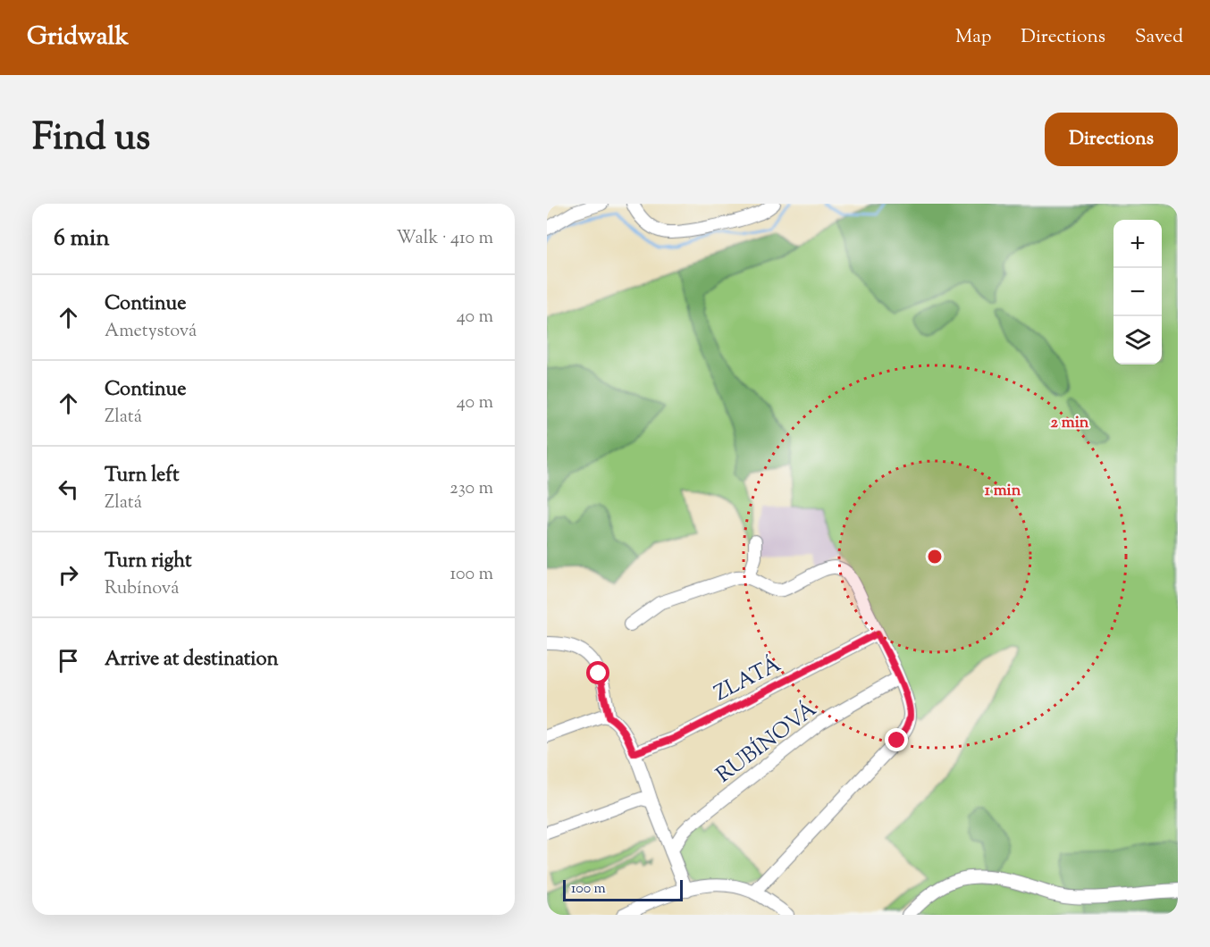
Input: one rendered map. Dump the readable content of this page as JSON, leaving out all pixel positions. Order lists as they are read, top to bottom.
{
  "streets": {
    "street": ["ZLATÁ", "RUBÍNOVÁ"]
  },
  "scale_bar": "100 m",
  "page": {
    "header": "Gridwalk",
    "nav": ["Map", "Directions", "Saved"],
    "title": "Find us",
    "buttons": "Directions",
    "heading": ["6 min", "Walk · 410 m"],
    "map_buttons": ["+", "−"],
    "list": [
      ["Continue", "Ametystová", "40 m"],
      ["Continue", "Zlatá", "40 m"],
      ["Turn left", "Zlatá", "230 m"],
      ["Turn right", "Rubínová", "100 m"],
      "Arrive at destination"
    ],
    "scale": "100 m"
  },
  "rings": ["2 min", "1 min"]
}
